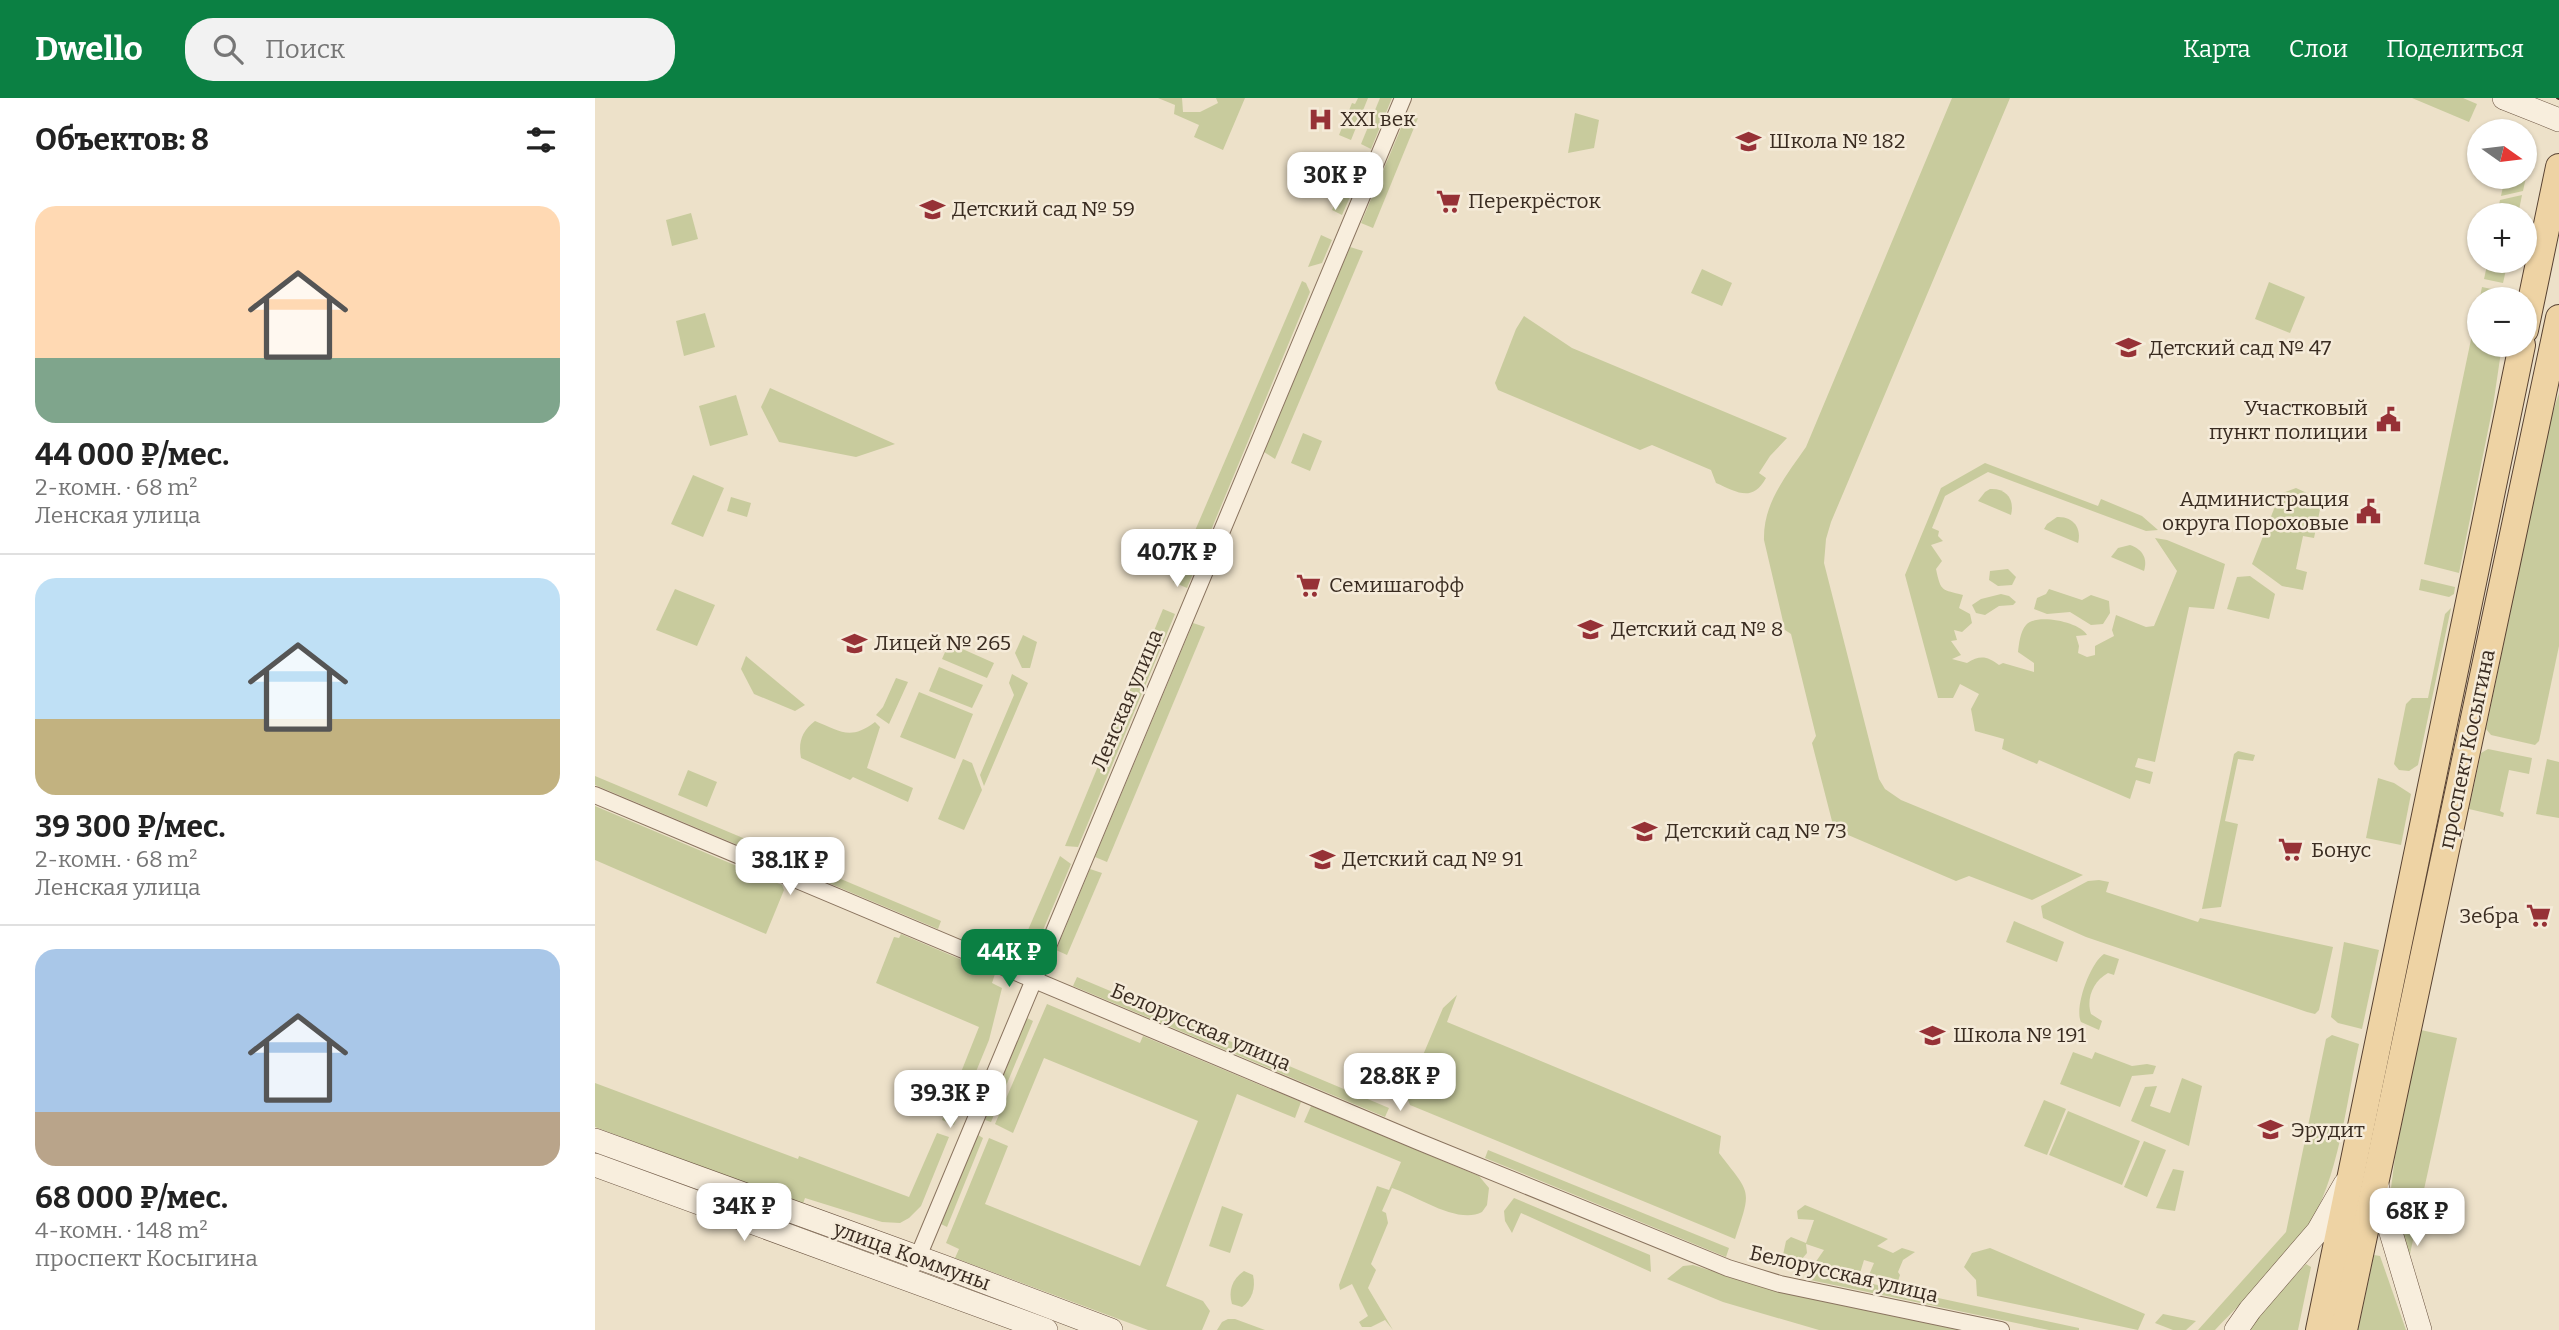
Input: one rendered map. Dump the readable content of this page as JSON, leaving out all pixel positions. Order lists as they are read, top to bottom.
{
  "streets": {
    "main road": ["проспект Косыгина"],
    "street": ["Ленская улица", "Белорусская улица", "улица Коммуны"]
  },
  "crossings": [
    ["Ленская улица", "Белорусская улица"],
    ["Ленская улица", "улица Коммуны"]
  ],
  "places": {
    "hospital": ["XXI век"],
    "school or university": [
      "Школа № 182",
      "Детский сад № 59",
      "Детский сад № 47",
      "Детский сад № 8",
      "Лицей № 265",
      "Детский сад № 73",
      "Детский сад № 91",
      "Школа № 191",
      "Эрудит"
    ],
    "supermarket": [
      "Перекрёсток",
      "Семишагофф",
      "Бонус",
      "Зебра"
    ],
    "public building": ["Участковый пункт полиции", "Администрация округа Пороховые"]
  },
  "north": "right",
  "page": {
    "header": "Dwello",
    "search": "Поиск",
    "nav": ["Карта", "Слои", "Поделиться"],
    "heading": "Объектов: 8",
    "map_buttons": ["+", "−"],
    "price": [
      "30K ₽",
      "40.7K ₽",
      "38.1K ₽",
      "44K ₽",
      "28.8K ₽",
      "39.3K ₽",
      "34K ₽",
      "68K ₽"
    ],
    "list": [
      {
        "name": "44 000 ₽/мес.",
        "note": "2-комн. · 68 m² · Ленская улица"
      },
      {
        "name": "39 300 ₽/мес.",
        "note": "2-комн. · 68 m² · Ленская улица"
      },
      {
        "name": "68 000 ₽/мес.",
        "note": "4-комн. · 148 m² · проспект Косыгина"
      }
    ]
  }
}
